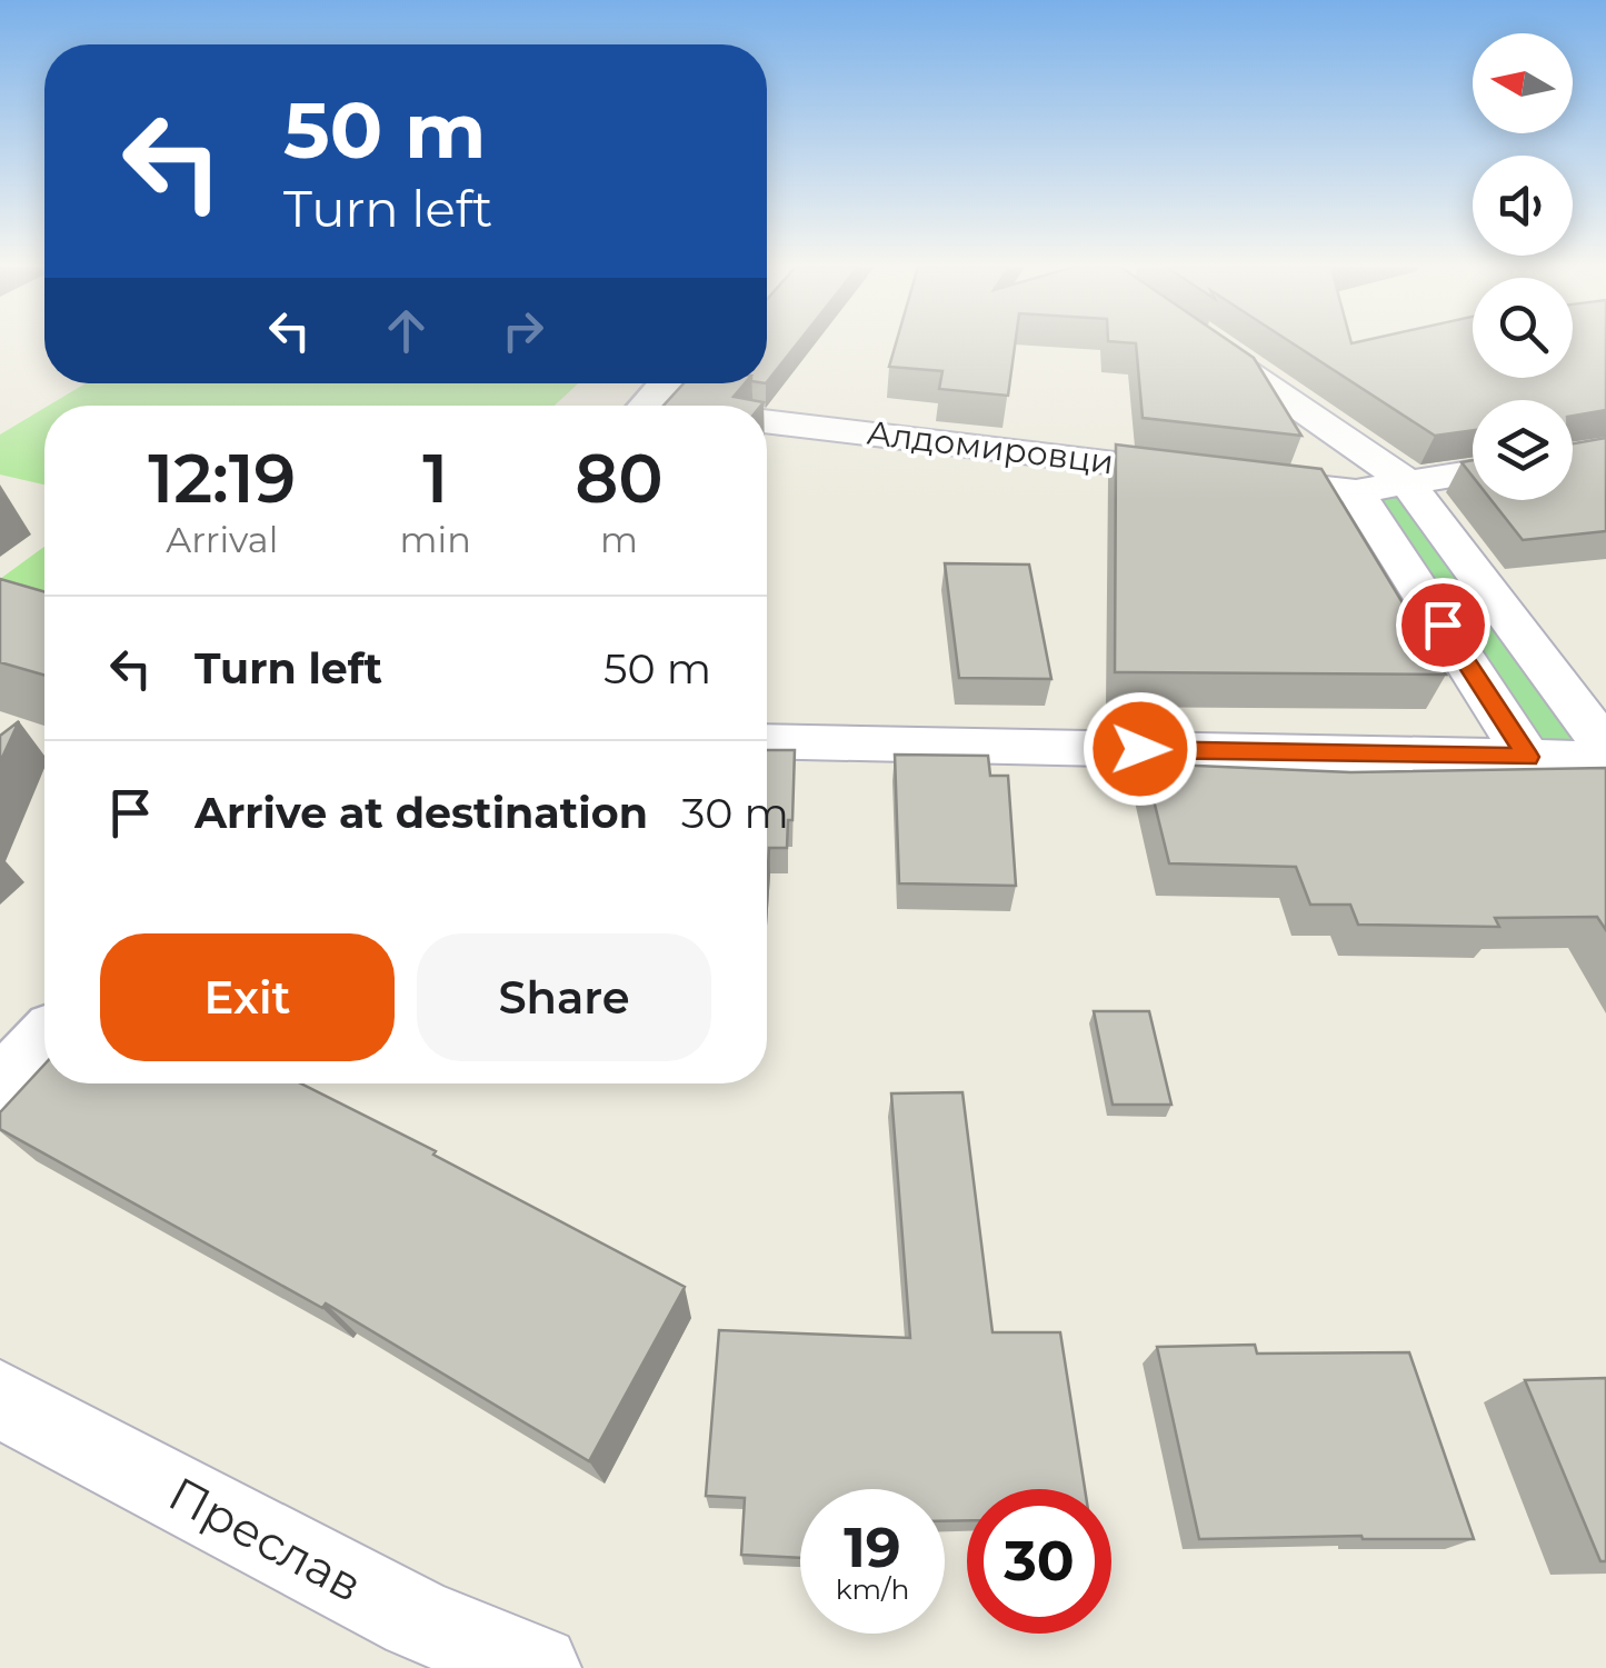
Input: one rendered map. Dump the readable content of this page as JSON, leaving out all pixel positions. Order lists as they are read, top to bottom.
{
  "streets": {
    "street": ["Алдомировци", "Преслав"]
  },
  "north": "left",
  "page": {
    "turn": ["50 m", "Turn left"],
    "eta": [
      "12:19",
      "Arrival",
      "1",
      "min",
      "80",
      "m"
    ],
    "list": [
      {
        "name": "Turn left",
        "value": "50 m"
      },
      {
        "name": "Arrive at destination",
        "value": "30 m"
      }
    ],
    "buttons": ["Exit", "Share"],
    "speed": "19 km/h",
    "limit": "30"
  }
}
